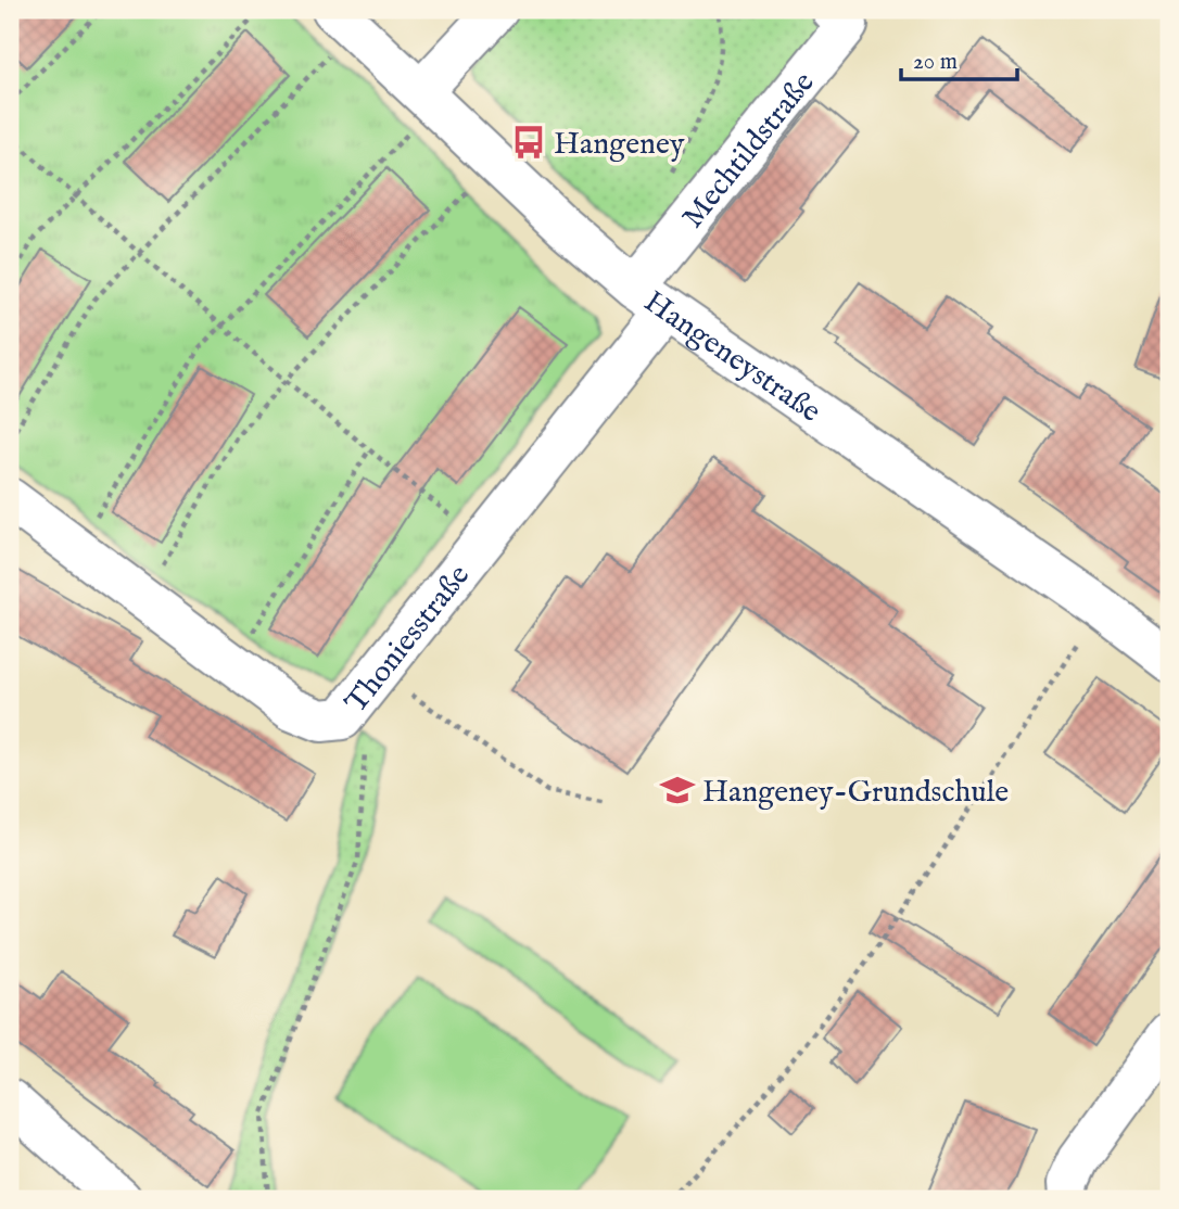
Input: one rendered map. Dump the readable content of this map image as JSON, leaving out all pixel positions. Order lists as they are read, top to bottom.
{
  "streets": {
    "street": ["Mechtildstraße", "Hangeneystraße", "Thoniesstraße"]
  },
  "crossings": [
    ["Mechtildstraße", "Hangeneystraße"],
    ["Mechtildstraße", "Thoniesstraße"],
    ["Hangeneystraße", "Thoniesstraße"]
  ],
  "places": {
    "bus stop": ["Hangeney"],
    "school or university": ["Hangeney-Grundschule"]
  },
  "scale_bar": "20 m"
}
